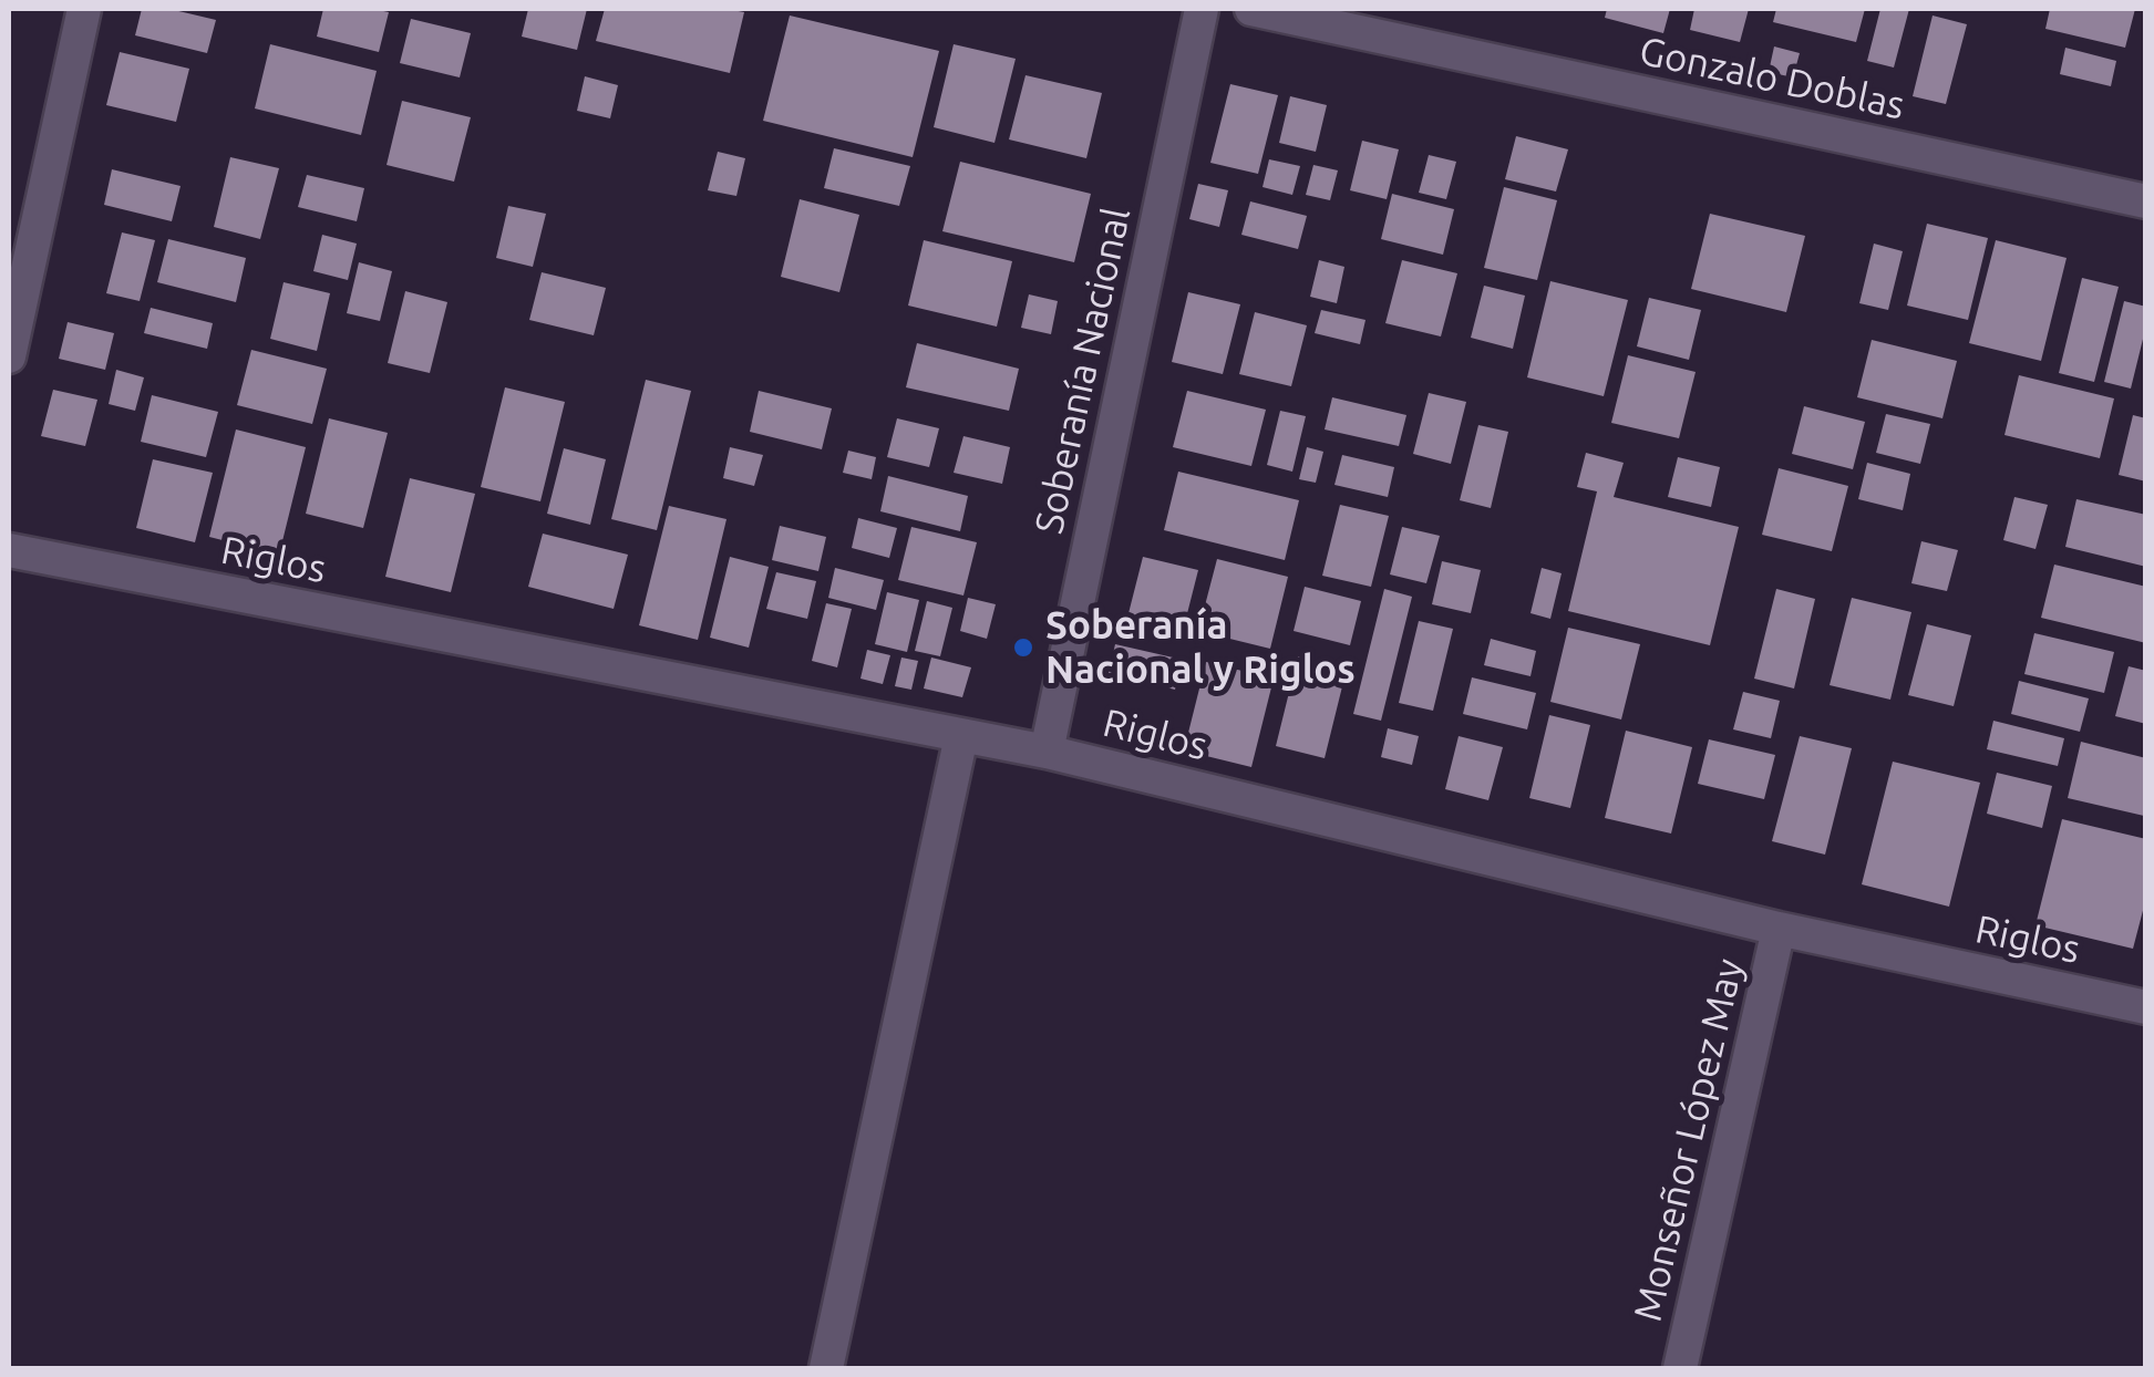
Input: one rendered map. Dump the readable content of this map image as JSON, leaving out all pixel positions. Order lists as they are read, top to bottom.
{
  "streets": {
    "street": [
      "Gonzalo Doblas",
      "Soberanía Nacional",
      "Riglos",
      "Monseñor López May"
    ]
  },
  "crossings": [
    ["Soberanía Nacional", "Riglos"],
    ["Riglos", "Monseñor López May"]
  ],
  "places": ["Soberanía Nacional y Riglos"]
}
